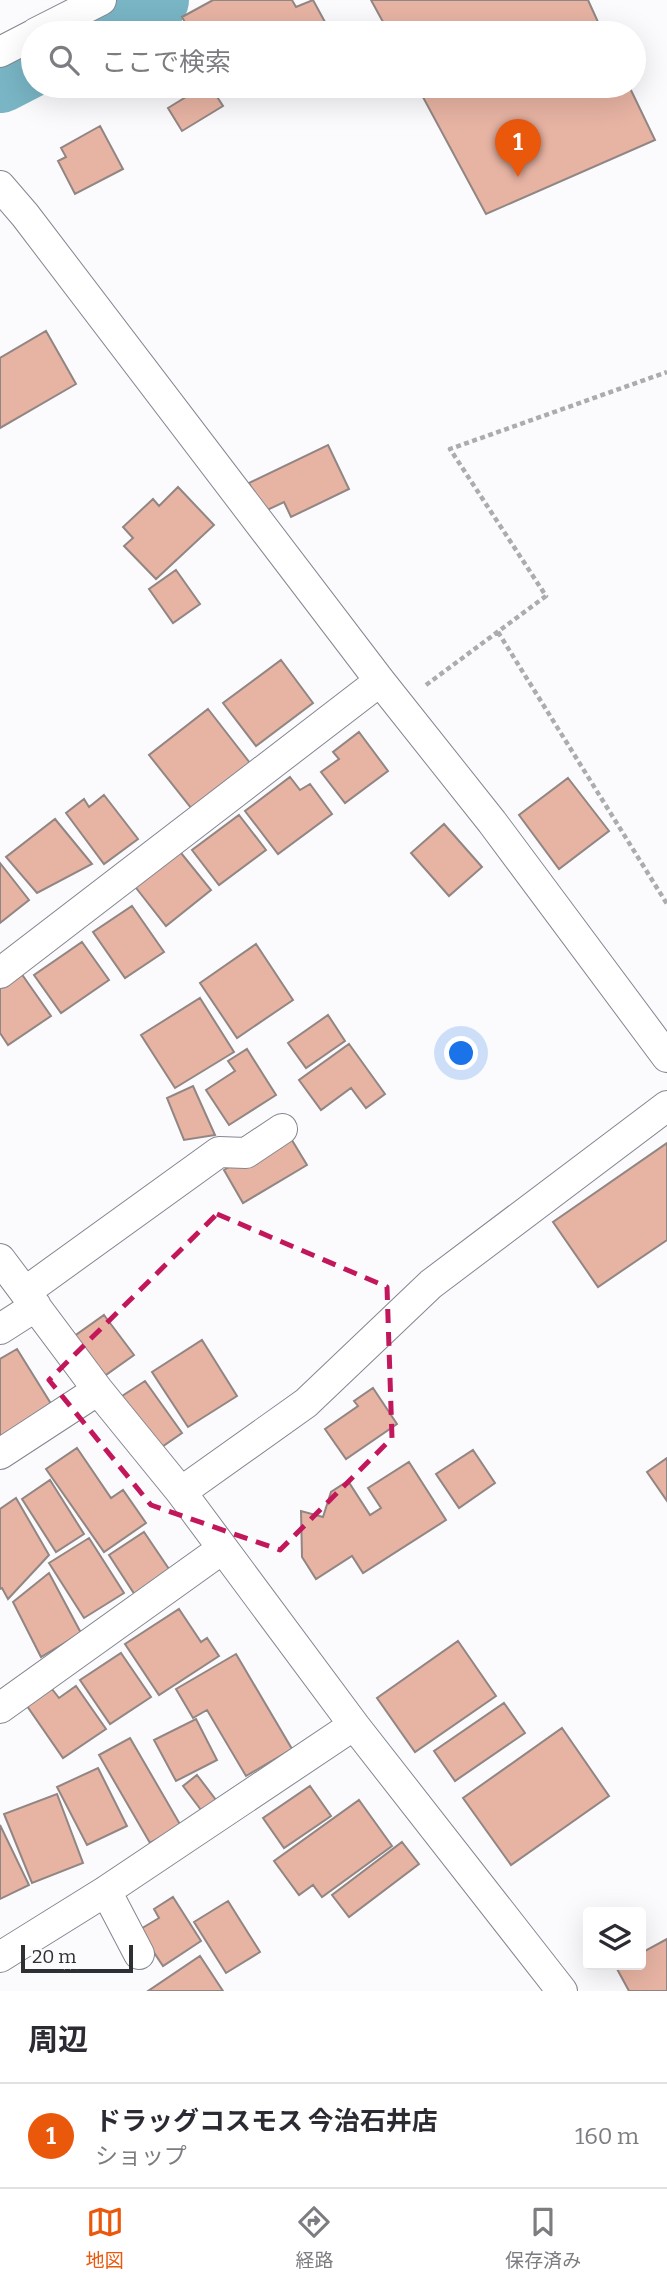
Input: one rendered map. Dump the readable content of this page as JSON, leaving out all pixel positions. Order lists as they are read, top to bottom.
{
  "scale_bar": "20 m",
  "page": {
    "search": "ここで検索",
    "pins": "1",
    "scale": "20 m",
    "heading": "周辺",
    "list": [
      {
        "mark": "1",
        "name": "ドラッグコスモス 今治石井店",
        "note": "ショップ",
        "value": "160 m"
      }
    ],
    "nav": ["地図", "経路", "保存済み"]
  }
}
